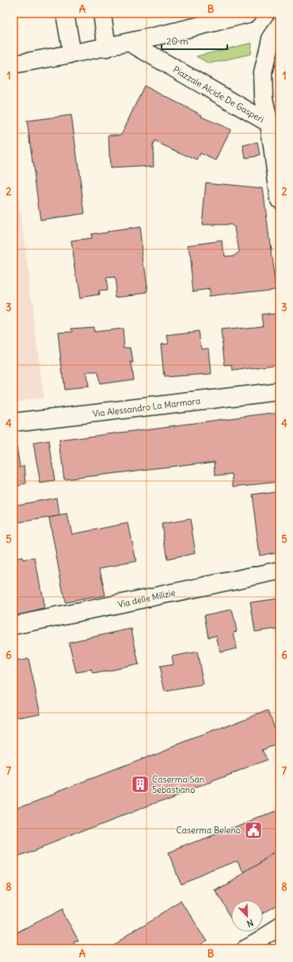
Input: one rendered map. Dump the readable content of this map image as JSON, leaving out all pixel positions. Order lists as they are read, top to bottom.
{
  "streets": {
    "street": ["Piazzale Alcide De Gasperi", "Via Alessandro La Marmora", "Via delle Milizie"]
  },
  "places": {
    "building": ["Caserma San Sebastiano"],
    "public building": ["Caserma Beleno"]
  },
  "scale_bar": "20 m",
  "north": "bottom right",
  "grid": {
    "columns": ["A", "B"],
    "rows": [
      "1",
      "2",
      "3",
      "4",
      "5",
      "6",
      "7",
      "8"
    ]
  }
}
